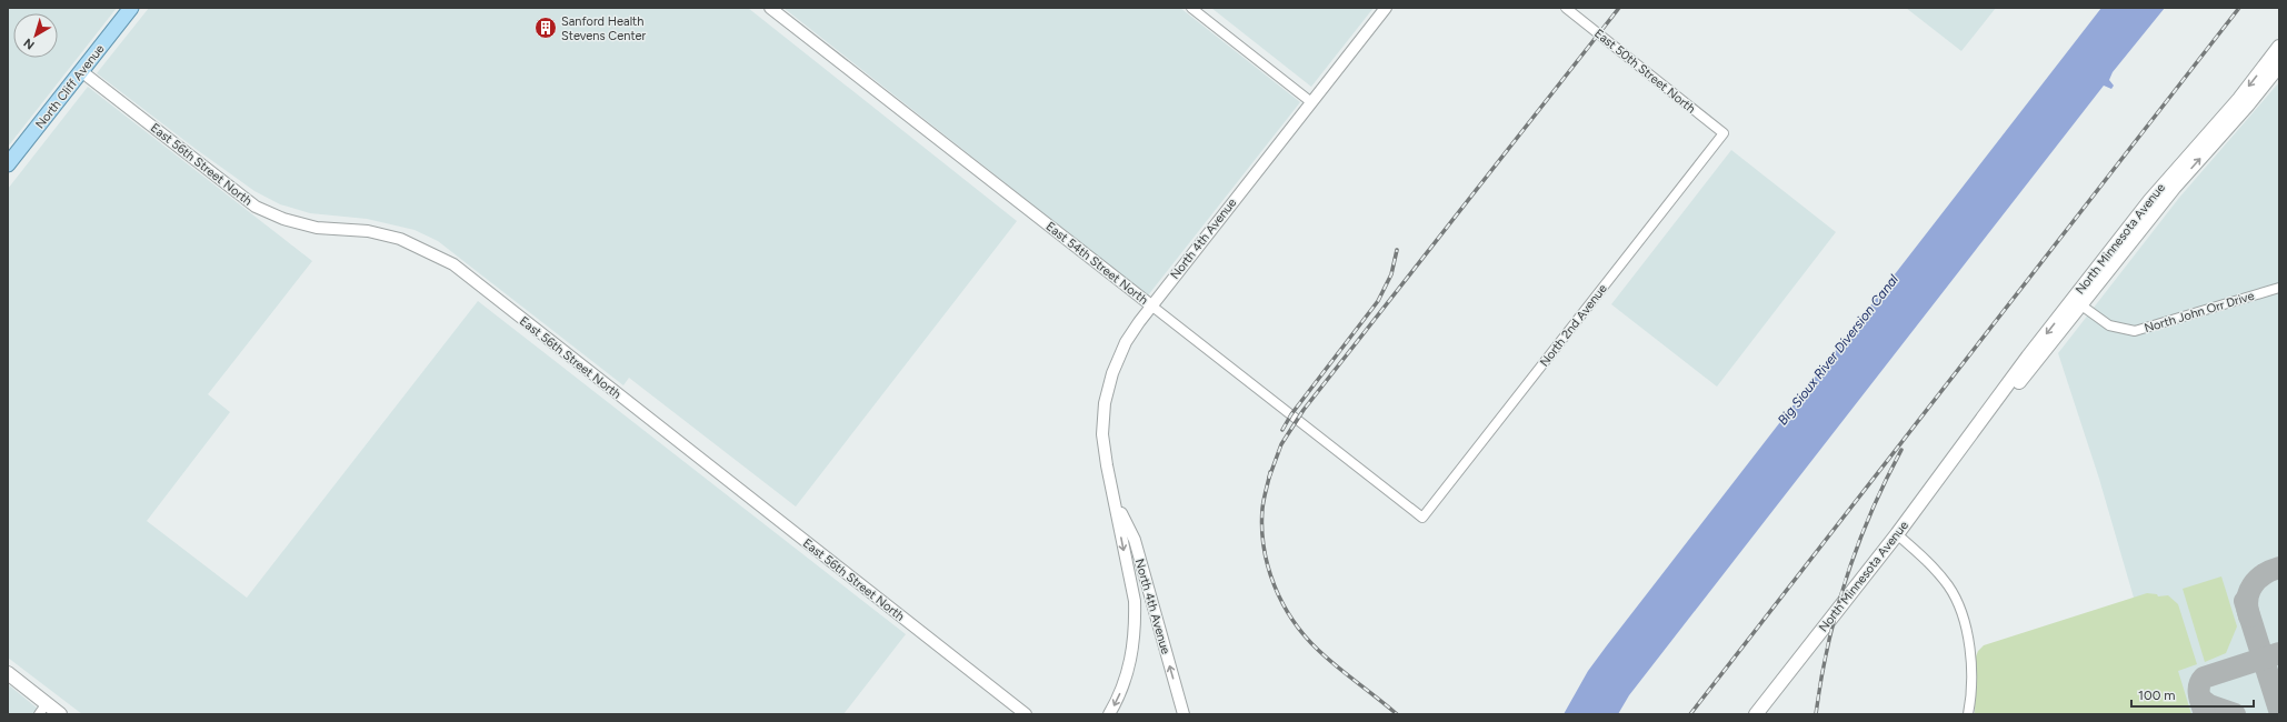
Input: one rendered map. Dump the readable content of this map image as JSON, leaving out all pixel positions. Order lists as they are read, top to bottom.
{
  "streets": {
    "main road": ["North Cliff Avenue", "North Minnesota Avenue"],
    "street": [
      "East 50th Street North",
      "East 56th Street North",
      "North 4th Avenue",
      "East 54th Street North",
      "North John Orr Drive",
      "North 2nd Avenue"
    ]
  },
  "crossings": [
    ["East 50th Street North", "North 2nd Avenue"],
    ["North Cliff Avenue", "East 56th Street North"],
    ["North 4th Avenue", "East 54th Street North"],
    ["North Minnesota Avenue", "North John Orr Drive"],
    ["East 54th Street North", "North 2nd Avenue"]
  ],
  "water": ["Big Sioux River Diversion Canal"],
  "places": {
    "building": ["Sanford Health Stevens Center"]
  },
  "scale_bar": "100 m",
  "north": "bottom left"
}
